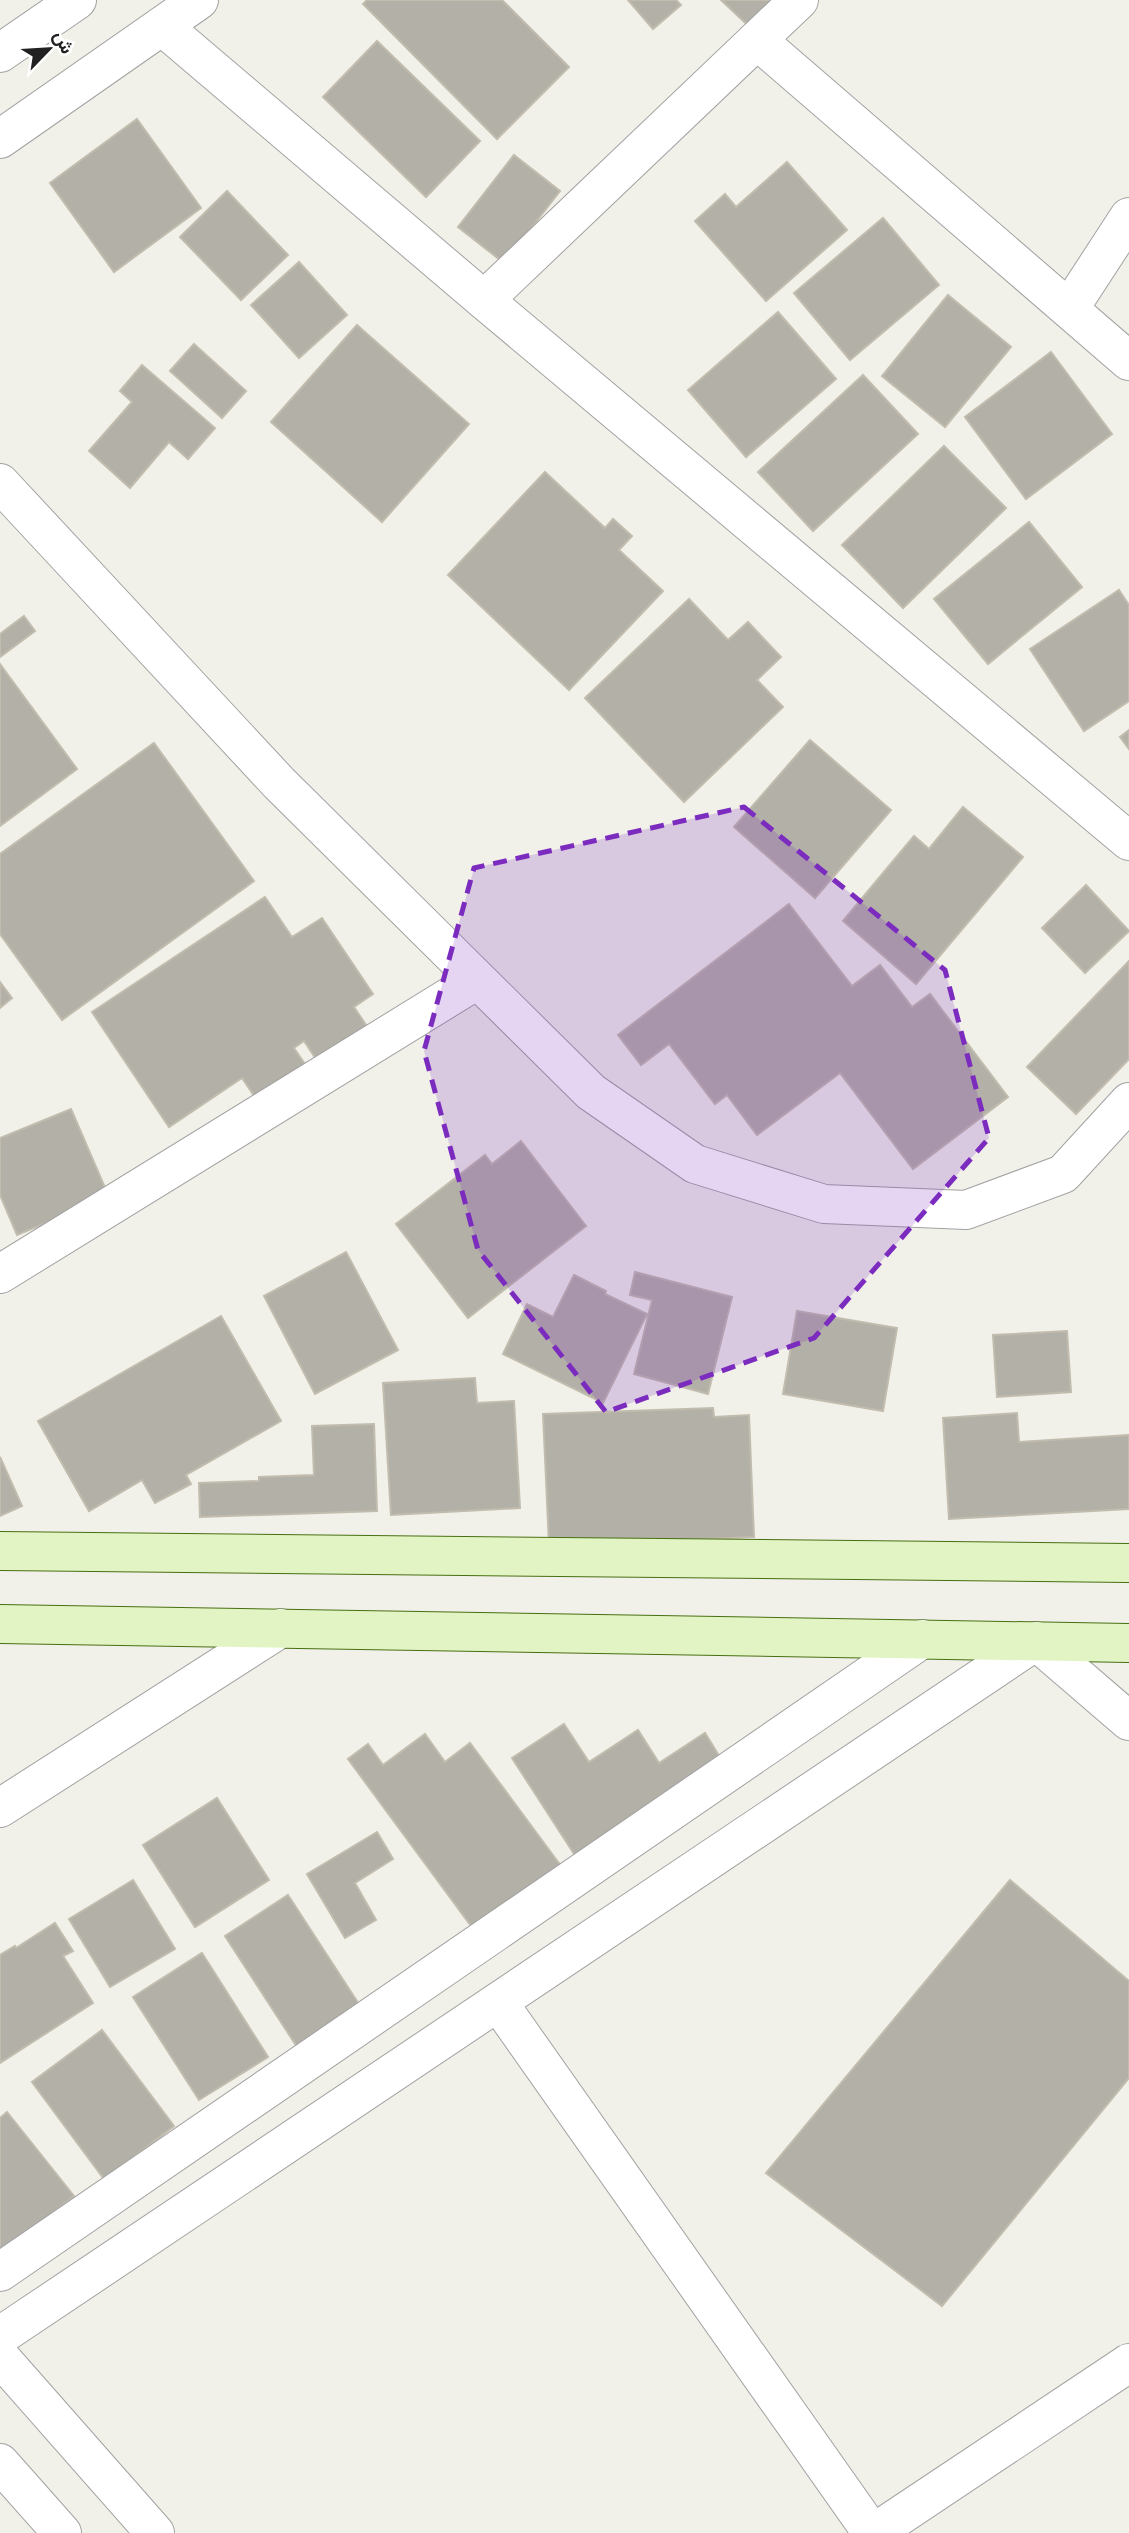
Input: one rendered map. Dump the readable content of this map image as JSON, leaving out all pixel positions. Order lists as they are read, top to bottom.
{
  "north": "top right"
}
